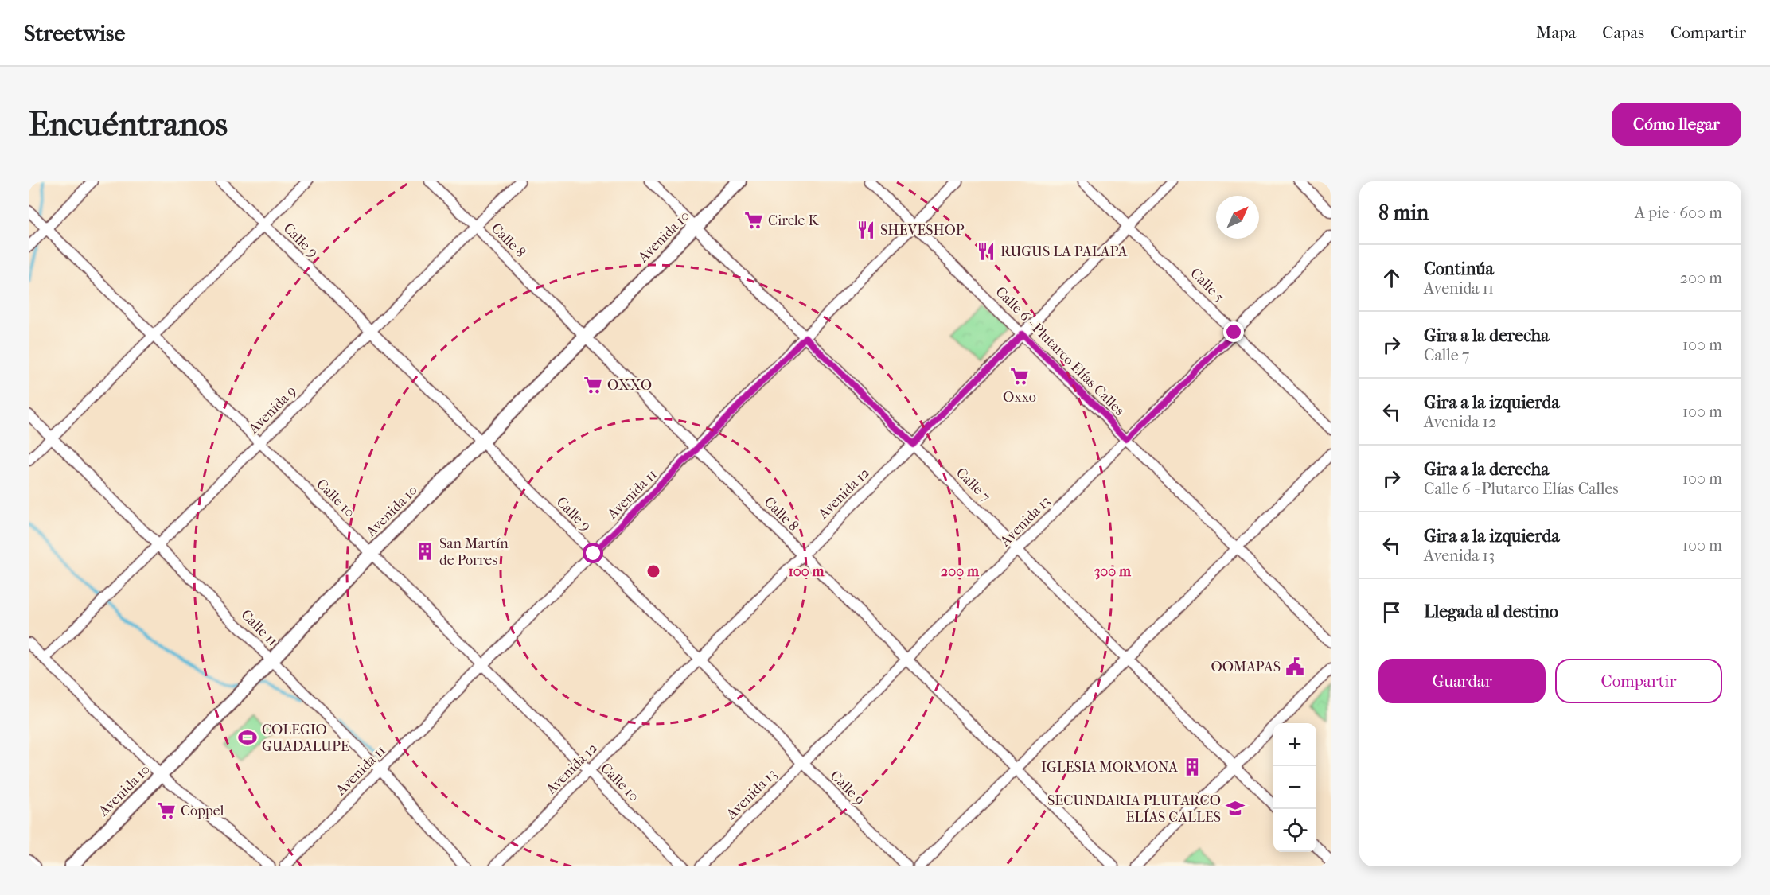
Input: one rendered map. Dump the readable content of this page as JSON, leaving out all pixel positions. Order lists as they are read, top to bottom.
{
  "streets": {
    "main road": ["Avenida 10"],
    "street": [
      "Calle 9",
      "Calle 8",
      "Calle 5",
      "Calle 6 - Plutarco Elías Calles",
      "Avenida 9",
      "Calle 7",
      "Avenida 12",
      "Avenida 11",
      "Calle 10",
      "Avenida 13",
      "Calle 11"
    ]
  },
  "crossings": [
    ["Avenida 10", "Calle 9"],
    ["Avenida 10", "Calle 8"],
    ["Avenida 10", "Calle 7"],
    ["Avenida 10", "Calle 10"],
    ["Avenida 10", "Calle 11"],
    ["Calle 9", "Avenida 9"],
    ["Calle 9", "Avenida 12"],
    ["Calle 9", "Avenida 11"],
    ["Calle 9", "Avenida 13"],
    ["Calle 8", "Avenida 9"],
    ["Calle 8", "Avenida 12"],
    ["Calle 8", "Avenida 11"],
    ["Calle 8", "Avenida 13"],
    ["Calle 5", "Avenida 12"],
    ["Calle 5", "Avenida 13"],
    ["Calle 6 - Plutarco Elías Calles", "Avenida 12"],
    ["Calle 6 - Plutarco Elías Calles", "Avenida 11"],
    ["Calle 6 - Plutarco Elías Calles", "Avenida 13"],
    ["Avenida 9", "Calle 10"],
    ["Avenida 9", "Calle 11"],
    ["Calle 7", "Avenida 12"],
    ["Calle 7", "Avenida 11"],
    ["Calle 7", "Avenida 13"],
    ["Avenida 12", "Calle 10"],
    ["Avenida 11", "Calle 10"],
    ["Avenida 11", "Calle 11"]
  ],
  "places": {
    "supermarket": [
      "Circle K",
      "Oxxo",
      "OXXO",
      "Coppel"
    ],
    "restaurant": ["SHEVESHOP", "RUGUS LA PALAPA"],
    "building": ["San Martín de Porres", "IGLESIA MORMONA"],
    "public building": ["OOMAPAS"],
    "sports": ["COLEGIO GUADALUPE"],
    "school or university": ["SECUNDARIA PLUTARCO ELÍAS CALLES"]
  },
  "north": "top right",
  "page": {
    "header": "Streetwise",
    "nav": ["Mapa", "Capas", "Compartir"],
    "buttons": [
      "Cómo llegar",
      ["Guardar", "Compartir"]
    ],
    "title": "Encuéntranos",
    "heading": ["8 min", "A pie · 600 m"],
    "list": [
      ["Continúa", "Avenida 11", "200 m"],
      ["Gira a la derecha", "Calle 7", "100 m"],
      ["Gira a la izquierda", "Avenida 12", "100 m"],
      ["Gira a la derecha", "Calle 6 - Plutarco Elías Calles", "100 m"],
      ["Gira a la izquierda", "Avenida 13", "100 m"],
      "Llegada al destino"
    ],
    "map_buttons": ["+", "−"]
  },
  "rings": ["100 m", "200 m", "300 m"]
}
